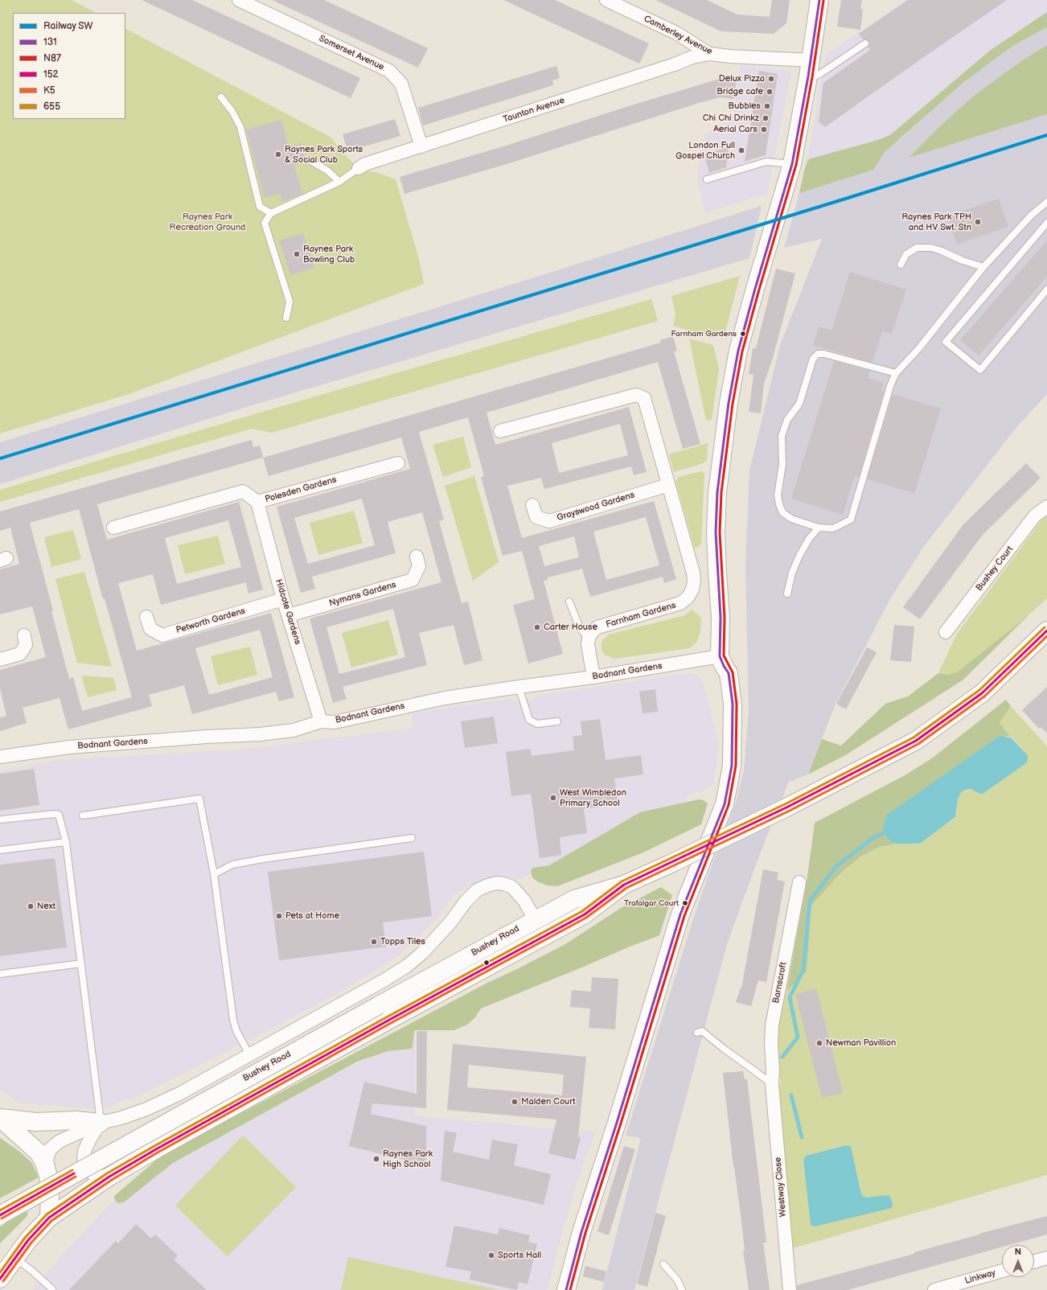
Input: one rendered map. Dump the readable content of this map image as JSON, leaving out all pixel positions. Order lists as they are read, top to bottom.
{
  "streets": {
    "main road": ["Bushey Road"],
    "street": [
      "Camberley Avenue",
      "Somerset Avenue",
      "Taunton Avenue",
      "Polesden Gardens",
      "Grayswood Gardens",
      "Bushey Court",
      "Nymans Gardens",
      "Hidcote Gardens",
      "Farnham Gardens",
      "Petworth Gardens",
      "Bodnant Gardens",
      "Barnscroft",
      "Westway Close",
      "Linkway"
    ]
  },
  "crossings": [
    ["Camberley Avenue", "Taunton Avenue"],
    ["Somerset Avenue", "Taunton Avenue"],
    ["Polesden Gardens", "Hidcote Gardens"],
    ["Grayswood Gardens", "Farnham Gardens"],
    ["Nymans Gardens", "Hidcote Gardens"],
    ["Hidcote Gardens", "Petworth Gardens"],
    ["Hidcote Gardens", "Bodnant Gardens"],
    ["Barnscroft", "Westway Close"]
  ],
  "parks": ["Raynes Park Recreation Ground"],
  "places": [
    "Delux Pizza",
    "Bridge cafe",
    "Bubbles",
    "Chi Chi Drinkz",
    "Aerial Cars",
    "London Full Gospel Church",
    "Raynes Park Sports & Social Club",
    "Raynes Park TPH and HV Swt. Stn",
    "Raynes Park Bowling Club",
    "Farnham Gardens",
    "Carter House",
    "West Wimbledon Primary School",
    "Trafalgar Court",
    "Next",
    "Pets at Home",
    "Topps Tiles",
    "Newman Pavillion",
    "Malden Court",
    "Raynes Park High School",
    "Sports Hall"
  ],
  "lines": [
    "transit line 131",
    "transit line N87",
    "rail line SW",
    "transit line 655",
    "transit line 152",
    "transit line K5"
  ],
  "legend": [
    "Railway SW",
    "131",
    "N87",
    "152",
    "K5",
    "655"
  ],
  "north": "top"
}
